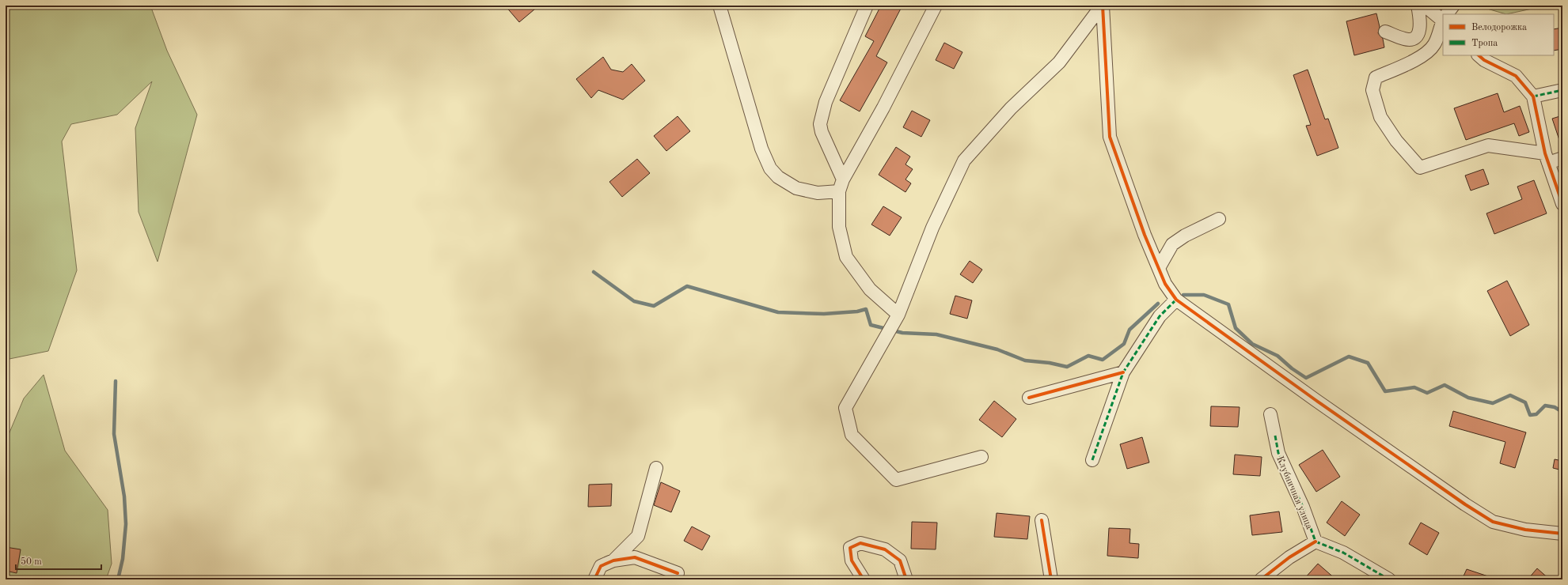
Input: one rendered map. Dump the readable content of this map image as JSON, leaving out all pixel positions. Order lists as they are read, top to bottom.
{
  "streets": {
    "street": ["Клубничная улица"]
  },
  "legend": ["Велодорожка", "Тропа"],
  "scale_bar": "50 m"
}
